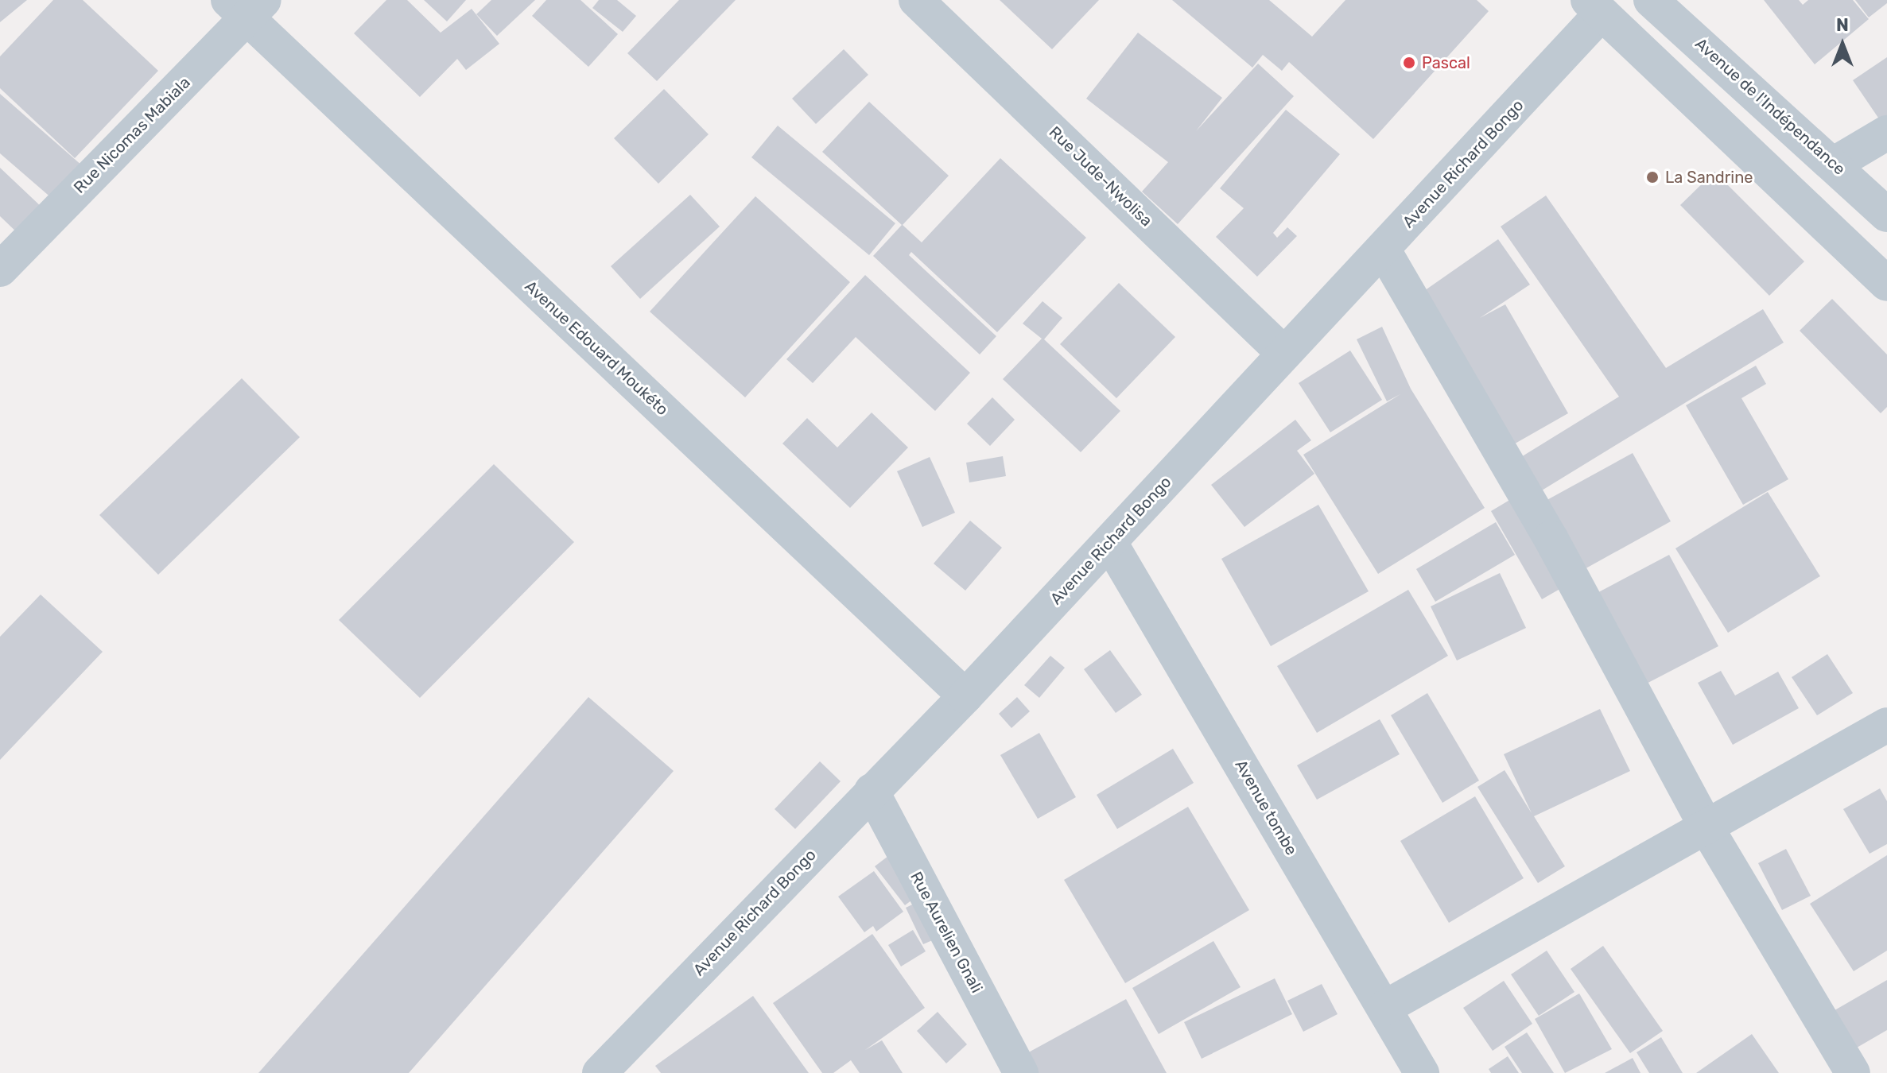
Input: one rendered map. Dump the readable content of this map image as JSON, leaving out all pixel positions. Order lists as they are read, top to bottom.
{
  "streets": {
    "street": [
      "Avenue de l'Indépendance",
      "Rue Nicomas Mabiala",
      "Avenue Richard Bongo",
      "Rue Jude-Nwolisa",
      "Avenue Edouard Moukéto",
      "Avenue tombe",
      "Rue Aurelien Gnali"
    ]
  },
  "crossings": [
    ["Rue Nicomas Mabiala", "Avenue Edouard Moukéto"],
    ["Avenue Richard Bongo", "Rue Jude-Nwolisa"],
    ["Avenue Richard Bongo", "Avenue Edouard Moukéto"],
    ["Avenue Richard Bongo", "Avenue tombe"],
    ["Avenue Richard Bongo", "Rue Aurelien Gnali"]
  ],
  "places": ["Pascal", "La Sandrine"],
  "north": "top"
}
